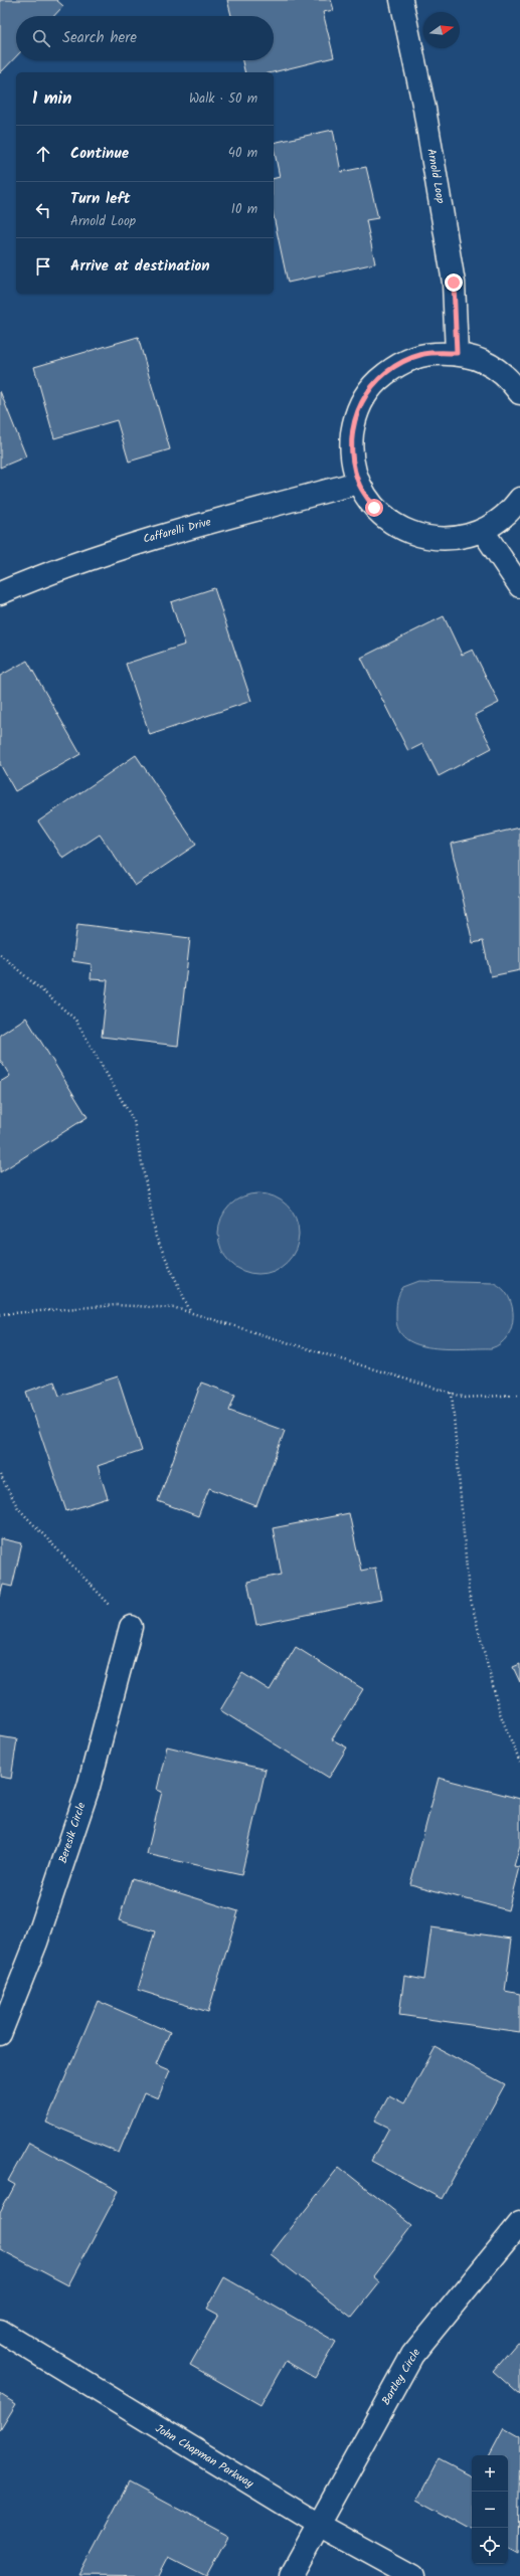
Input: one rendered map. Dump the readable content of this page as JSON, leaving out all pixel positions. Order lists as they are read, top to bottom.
{
  "streets": {
    "street": [
      "Arnold Loop",
      "Caffarelli Drive",
      "Beresik Circle",
      "Bartley Circle",
      "John Chapman Parkway"
    ]
  },
  "crossings": [
    ["Bartley Circle", "John Chapman Parkway"]
  ],
  "north": "right",
  "page": {
    "search": "Search here",
    "heading": ["1 min", "Walk · 50 m"],
    "list": [
      ["Continue", "40 m"],
      ["Turn left", "Arnold Loop", "10 m"],
      "Arrive at destination"
    ],
    "map_buttons": ["+", "−"]
  }
}
